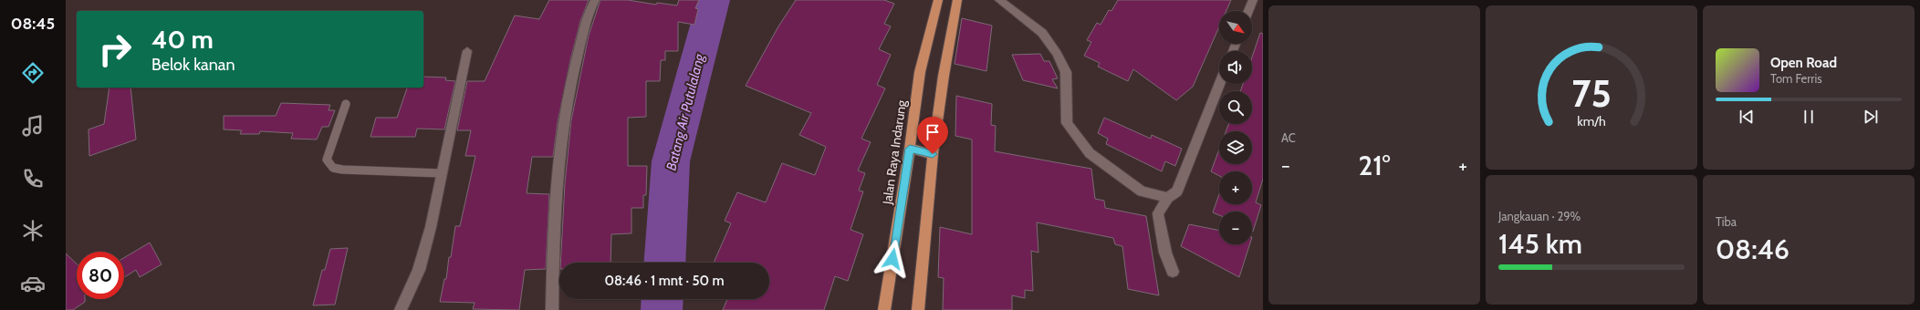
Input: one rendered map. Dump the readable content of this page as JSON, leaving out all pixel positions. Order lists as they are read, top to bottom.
{
  "streets": {
    "highway": ["Jalan Raya Indarung"]
  },
  "water": ["Batang Air Putulalang"],
  "north": "bottom right",
  "page": {
    "tabs": "08:45",
    "tile": [
      "AC",
      ["Jangkauan · 29%", "145 km"],
      ["Tiba", "08:46"]
    ],
    "map_buttons": ["+", "−"],
    "turn": ["40 m", "Belok kanan"],
    "song": ["Open Road", "Tom Ferris"],
    "heat": ["−", "21°", "+"],
    "limit": "80",
    "trip": "08:46 · 1 mnt · 50 m",
    "gauge": ["75", "km/h"]
  }
}
